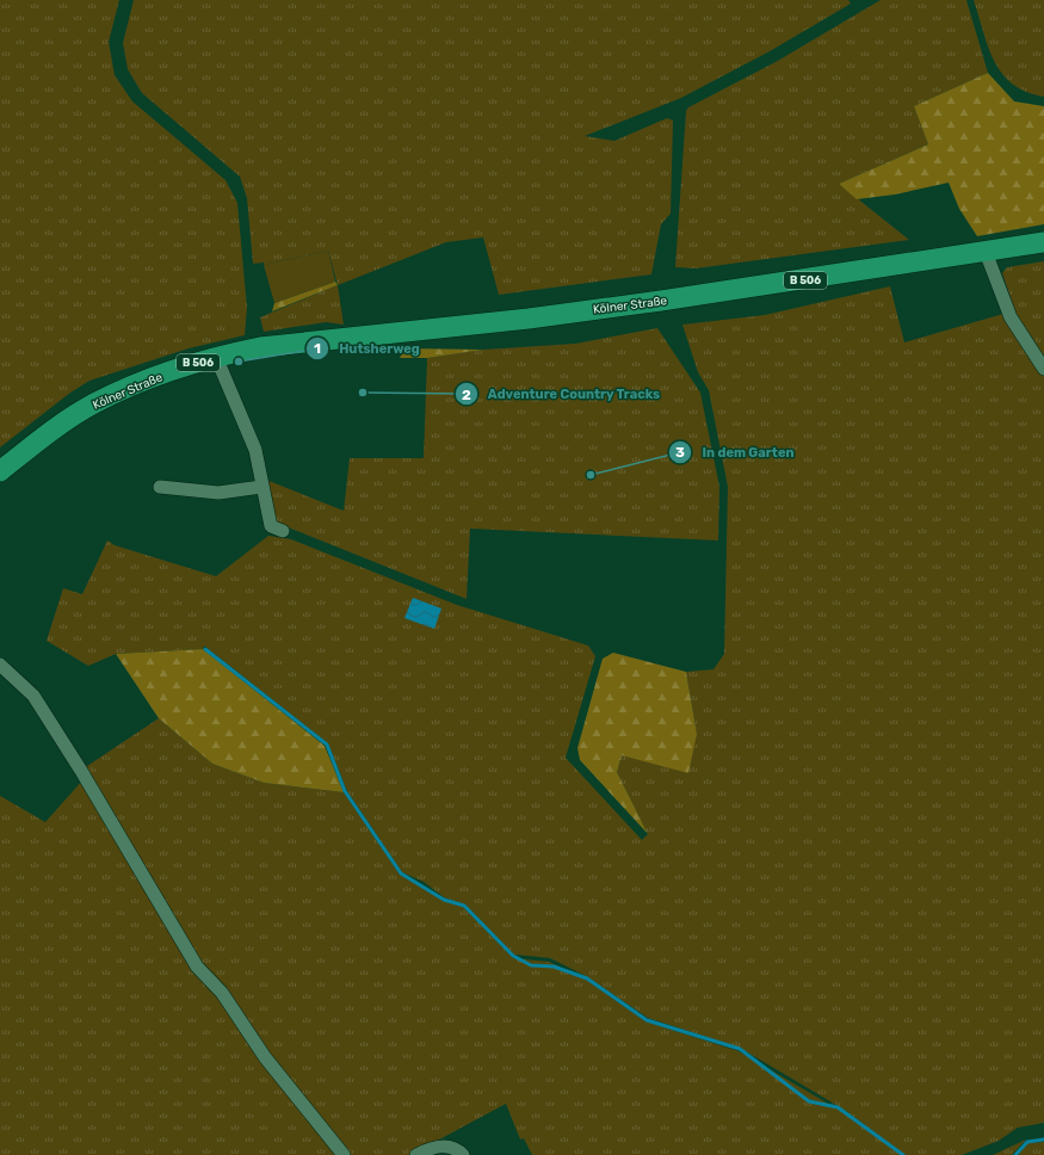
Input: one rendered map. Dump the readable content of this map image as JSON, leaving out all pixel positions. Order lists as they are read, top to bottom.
{
  "streets": {
    "main road": ["B 506", "Kölner Straße"]
  },
  "places": ["Hutsherweg", "Adventure Country Tracks", "In dem Garten"]
}
